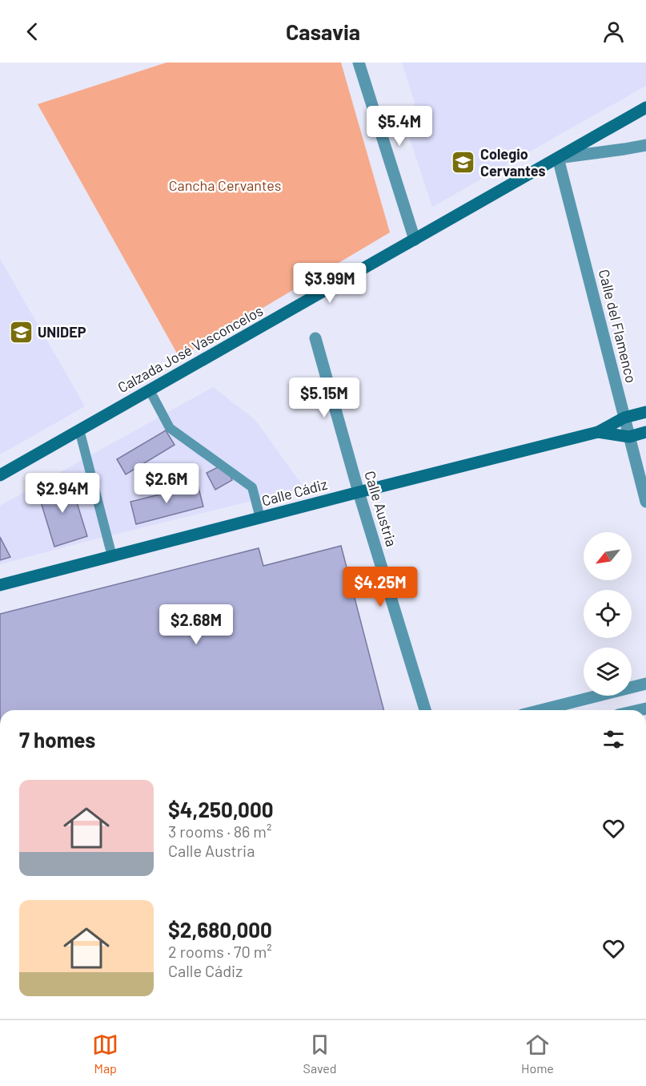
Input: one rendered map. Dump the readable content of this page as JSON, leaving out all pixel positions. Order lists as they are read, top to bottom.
{
  "streets": {
    "main road": ["Calzada José Vasconcelos", "Calle Cádiz"],
    "street": ["Calle del Flamenco", "Calle Austria"]
  },
  "crossings": [
    ["Calle del Flamenco", "Calzada José Vasconcelos"],
    ["Calle del Flamenco", "Calle Cádiz"],
    ["Calle Cádiz", "Calle Austria"]
  ],
  "parks": ["Cancha Cervantes"],
  "places": {
    "school or university": ["Colegio Cervantes", "UNIDEP"]
  },
  "north": "bottom left",
  "page": {
    "header": "Casavia",
    "price": [
      "$5.4M",
      "$3.99M",
      "$5.15M",
      "$2.6M",
      "$2.94M",
      "$4.25M",
      "$2.68M"
    ],
    "heading": "7 homes",
    "list": [
      {
        "name": "$4,250,000",
        "note": "3 rooms · 86 m² · Calle Austria"
      },
      {
        "name": "$2,680,000",
        "note": "2 rooms · 70 m² · Calle Cádiz"
      }
    ],
    "tabs": ["Map", "Saved", "Home"]
  }
}
